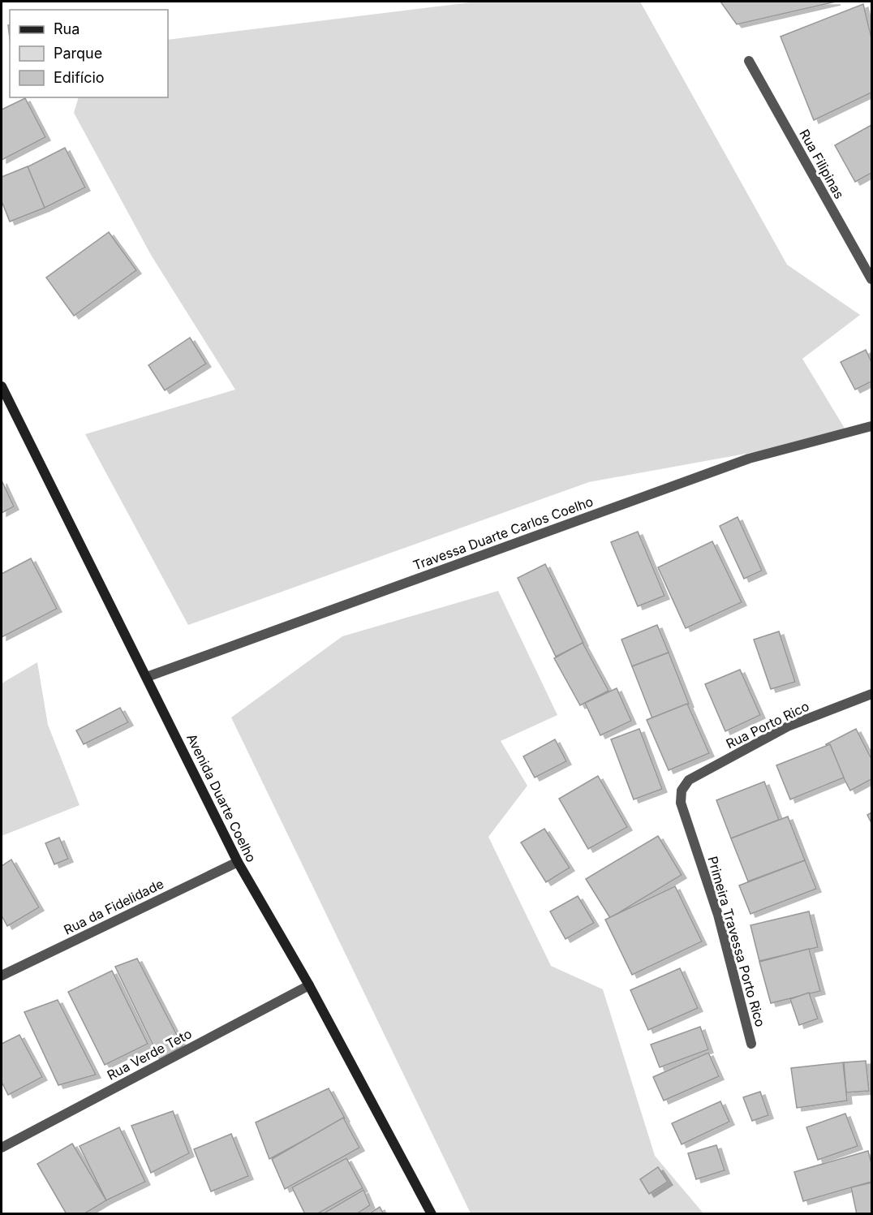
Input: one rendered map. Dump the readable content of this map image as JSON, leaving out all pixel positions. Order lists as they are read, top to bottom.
{
  "streets": {
    "main road": ["Avenida Duarte Coelho"],
    "street": [
      "Rua Filipinas",
      "Travessa Duarte Carlos Coelho",
      "Rua Porto Rico",
      "Rua da Fidelidade",
      "Primeira Travessa Porto Rico",
      "Rua Verde Teto"
    ]
  },
  "crossings": [
    ["Travessa Duarte Carlos Coelho", "Avenida Duarte Coelho"],
    ["Rua Porto Rico", "Primeira Travessa Porto Rico"],
    ["Avenida Duarte Coelho", "Rua da Fidelidade"],
    ["Avenida Duarte Coelho", "Rua Verde Teto"]
  ],
  "legend": ["Rua", "Parque", "Edifício"]
}
